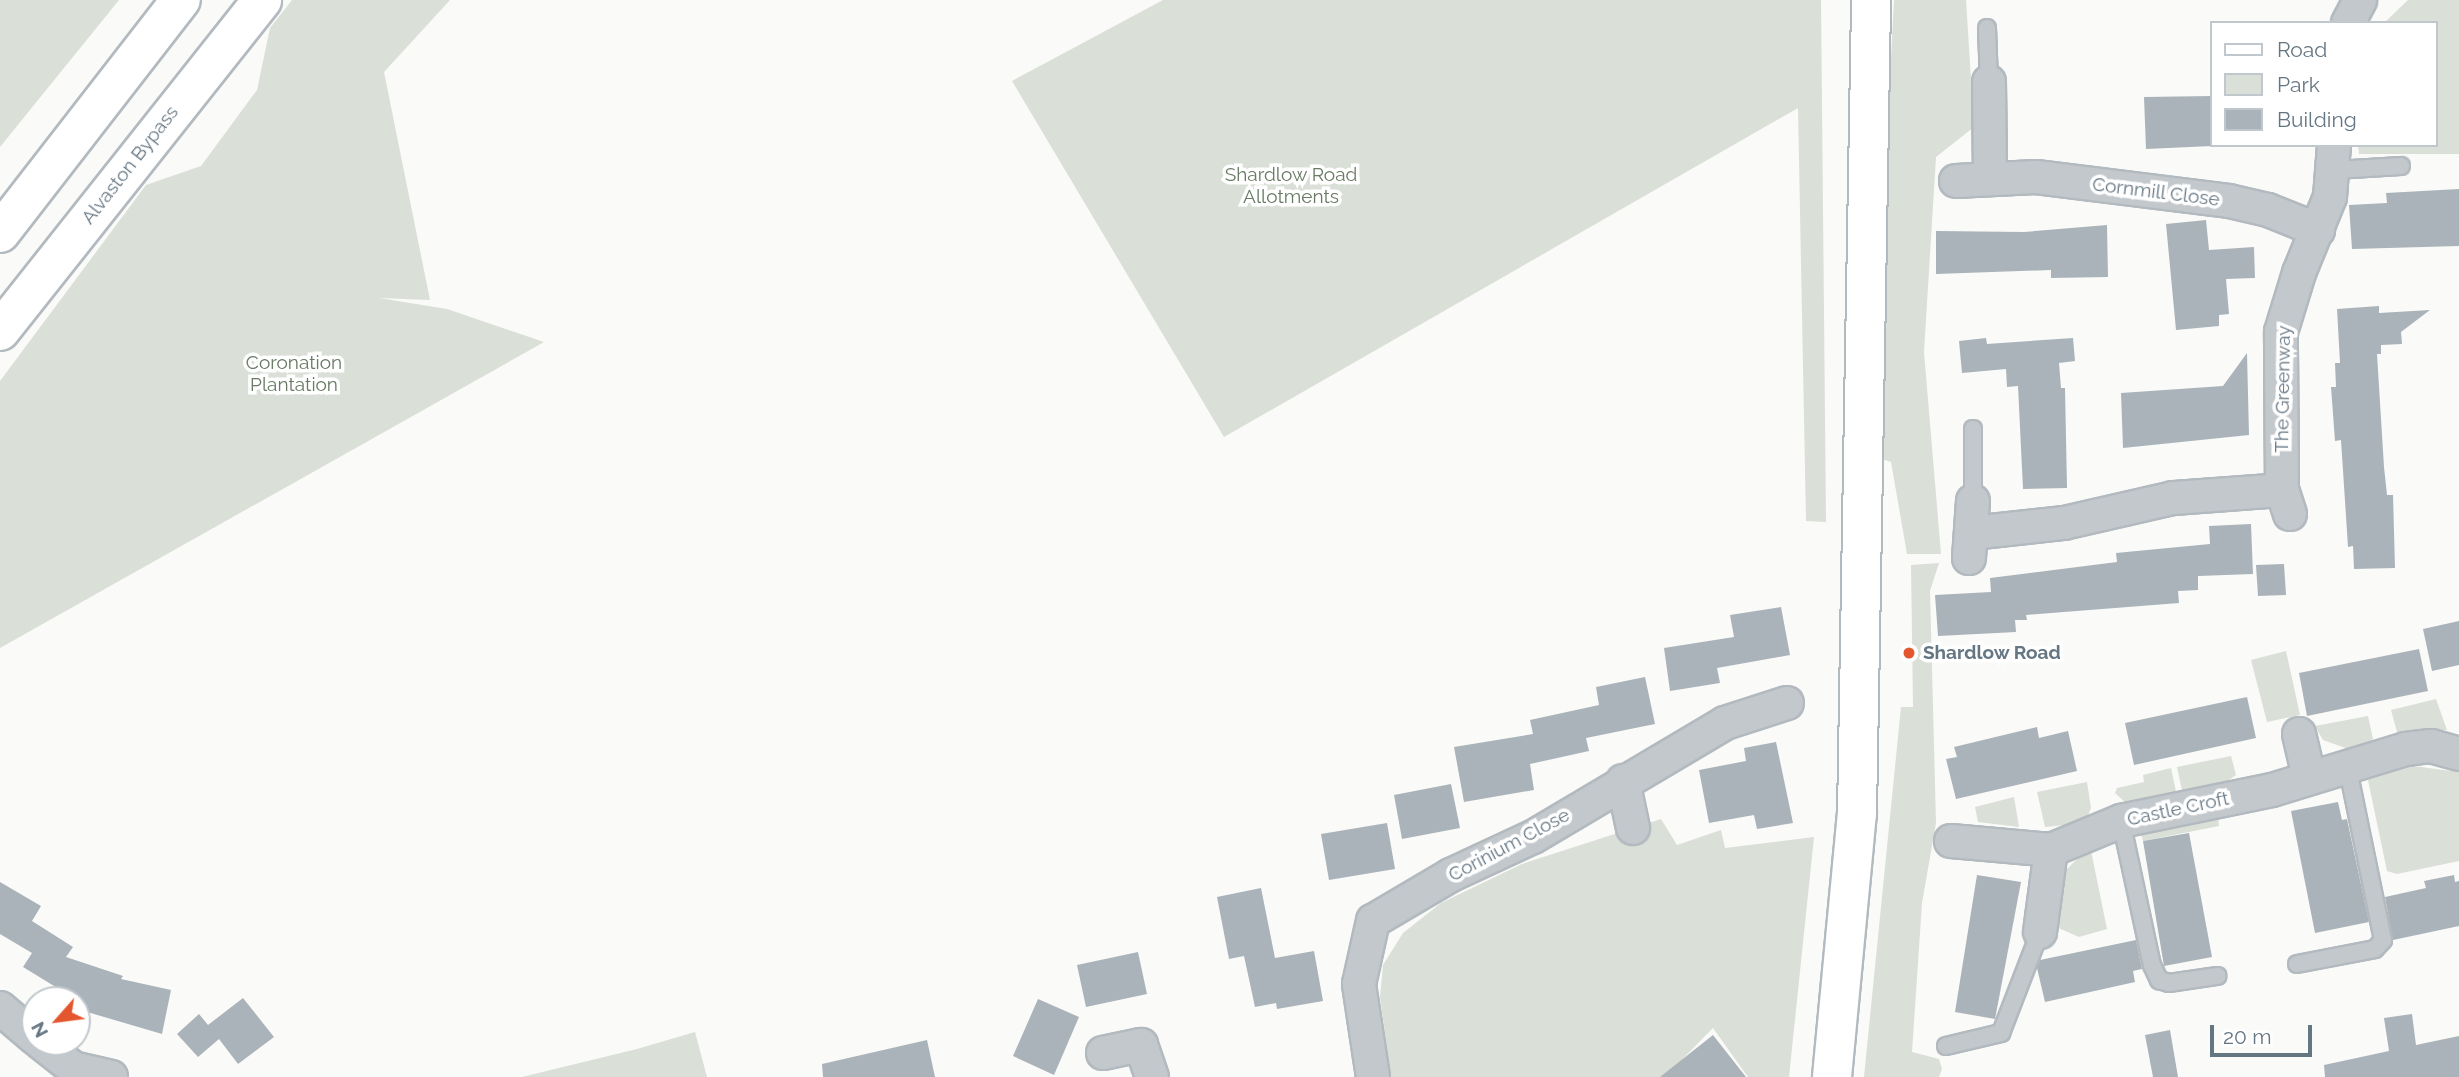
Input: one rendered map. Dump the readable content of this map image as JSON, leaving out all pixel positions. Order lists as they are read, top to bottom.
{
  "streets": {
    "main road": ["Alvaston Bypass"],
    "street": [
      "Cornmill Close",
      "The Greenway",
      "Castle Croft",
      "Corinium Close"
    ]
  },
  "crossings": [
    ["Cornmill Close", "The Greenway"]
  ],
  "parks": ["Shardlow Road Allotments", "Coronation Plantation"],
  "places": ["Shardlow Road"],
  "legend": ["Road", "Park", "Building"],
  "scale_bar": "20 m",
  "north": "bottom left"
}
